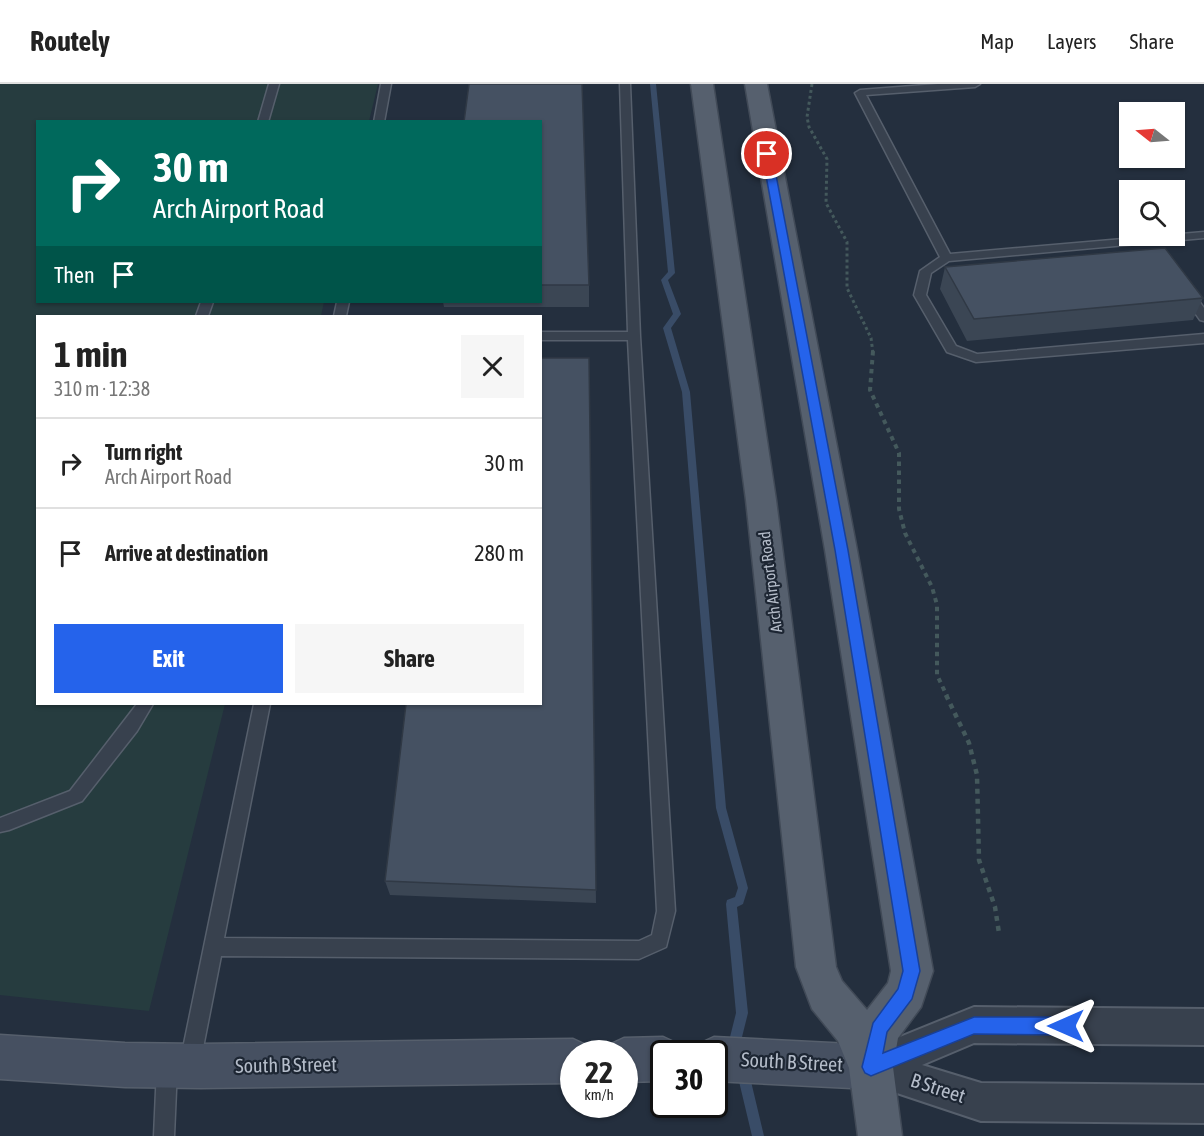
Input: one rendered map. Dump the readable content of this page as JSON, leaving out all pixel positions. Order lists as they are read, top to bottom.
{
  "streets": {
    "main road": ["Arch Airport Road"],
    "street": ["South B Street", "B Street"]
  },
  "crossings": [
    ["Arch Airport Road", "South B Street"],
    ["Arch Airport Road", "B Street"],
    ["South B Street", "B Street"]
  ],
  "north": "left",
  "page": {
    "header": "Routely",
    "nav": ["Map", "Layers", "Share"],
    "turn": ["30 m", "Arch Airport Road"],
    "then": "Then",
    "heading": ["1 min", "310 m · 12:38"],
    "list": [
      {
        "name": "Turn right",
        "note": "Arch Airport Road",
        "value": "30 m"
      },
      {
        "name": "Arrive at destination",
        "value": "280 m"
      }
    ],
    "buttons": ["Exit", "Share"],
    "speed": "22 km/h",
    "limit": "30"
  }
}
